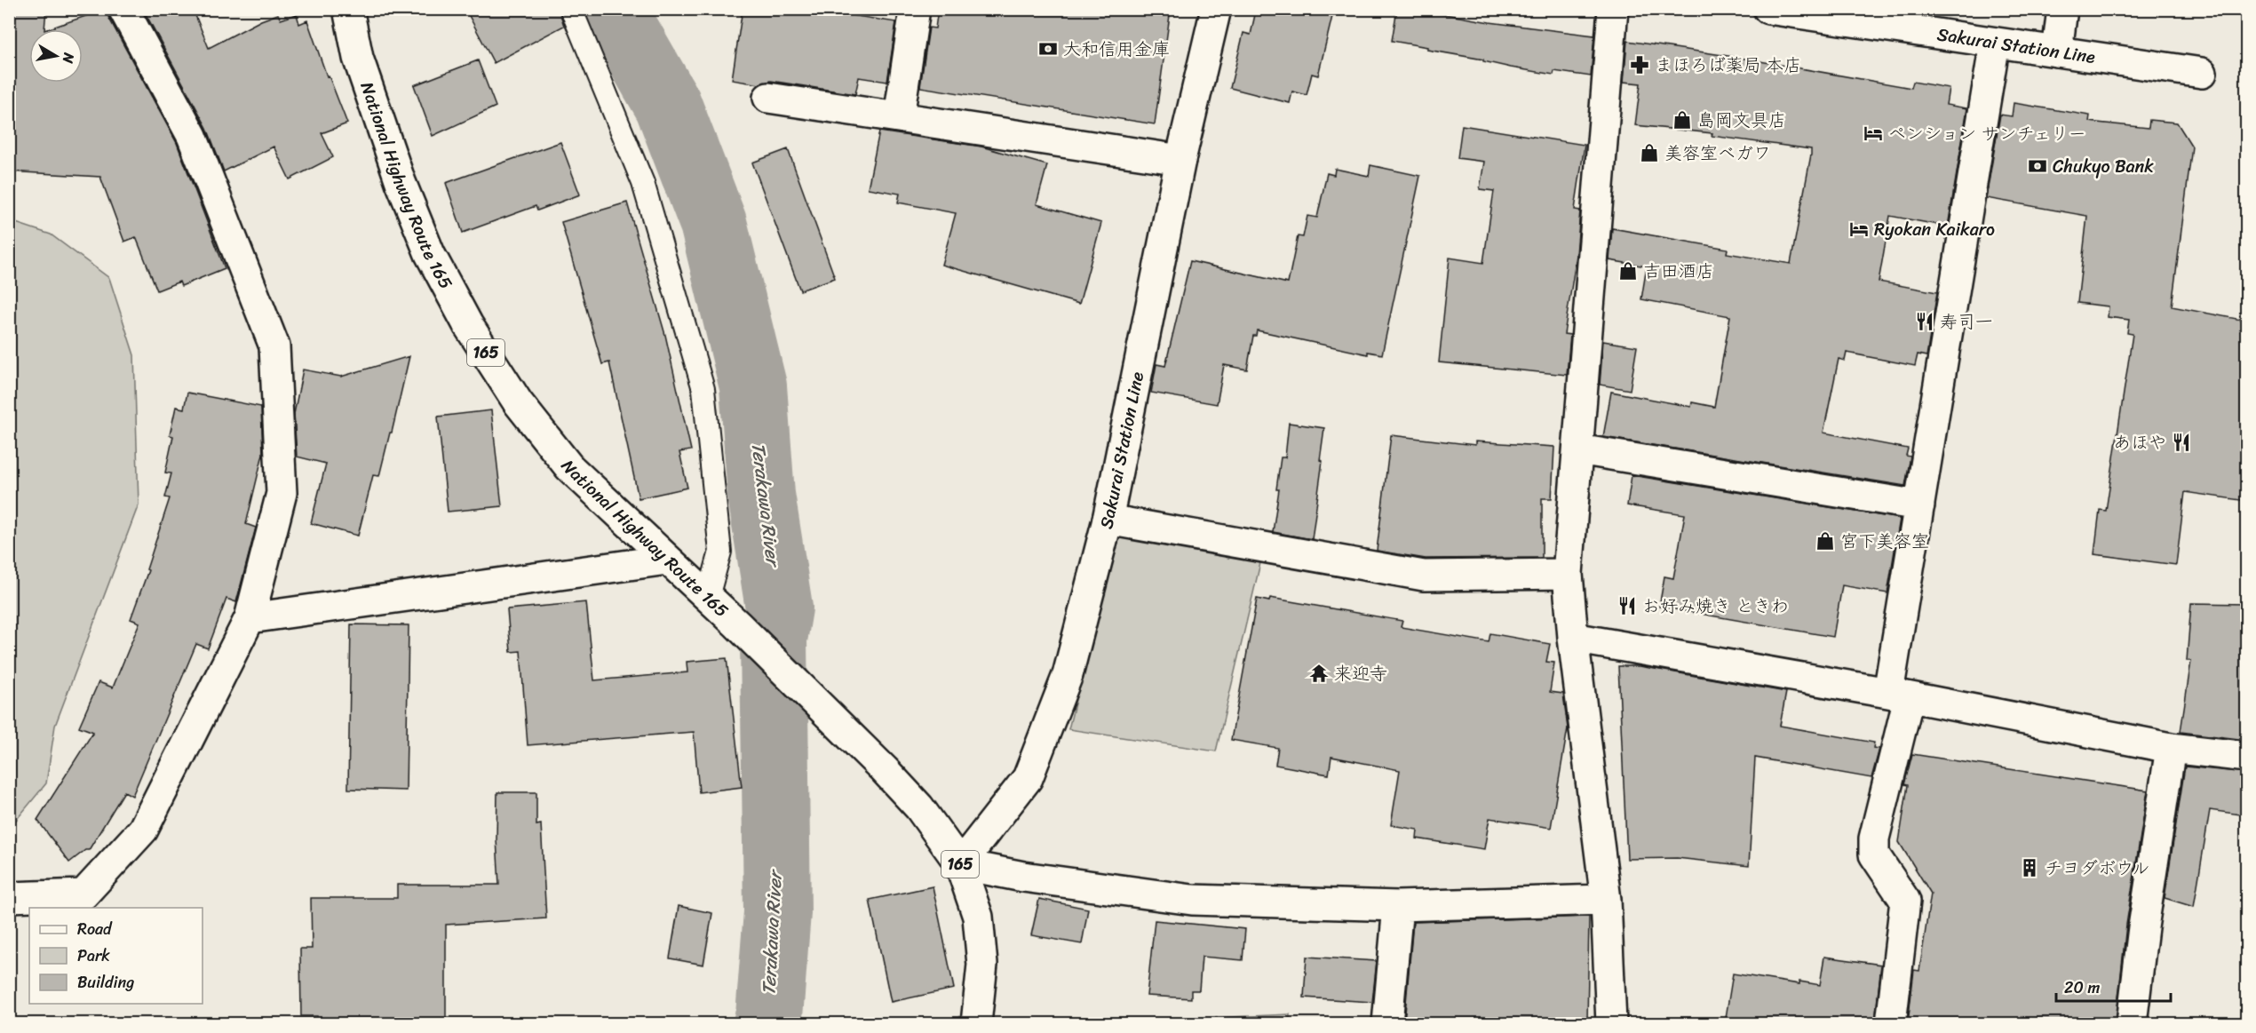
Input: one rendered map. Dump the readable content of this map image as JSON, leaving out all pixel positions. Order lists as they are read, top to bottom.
{
  "streets": {
    "main road": ["Sakurai Station Line", "National Highway Route 165", "165"]
  },
  "crossings": [
    ["Sakurai Station Line", "National Highway Route 165"]
  ],
  "water": ["Terakawa River"],
  "places": {
    "bank": ["大和信用金庫", "Chukyo Bank"],
    "pharmacy": ["まほろば薬局 本店"],
    "shop": [
      "島岡文具店",
      "美容室ベガワ",
      "吉田酒店",
      "宮下美容室"
    ],
    "hotel": ["ペンション サンチェリー", "Ryokan Kaikaro"],
    "restaurant": ["寿司一", "あほや", "お好み焼き ときわ"],
    "temple": ["来迎寺"],
    "building": ["チヨダボウル"]
  },
  "legend": ["Road", "Park", "Building"],
  "scale_bar": "20 m",
  "north": "right"
}
